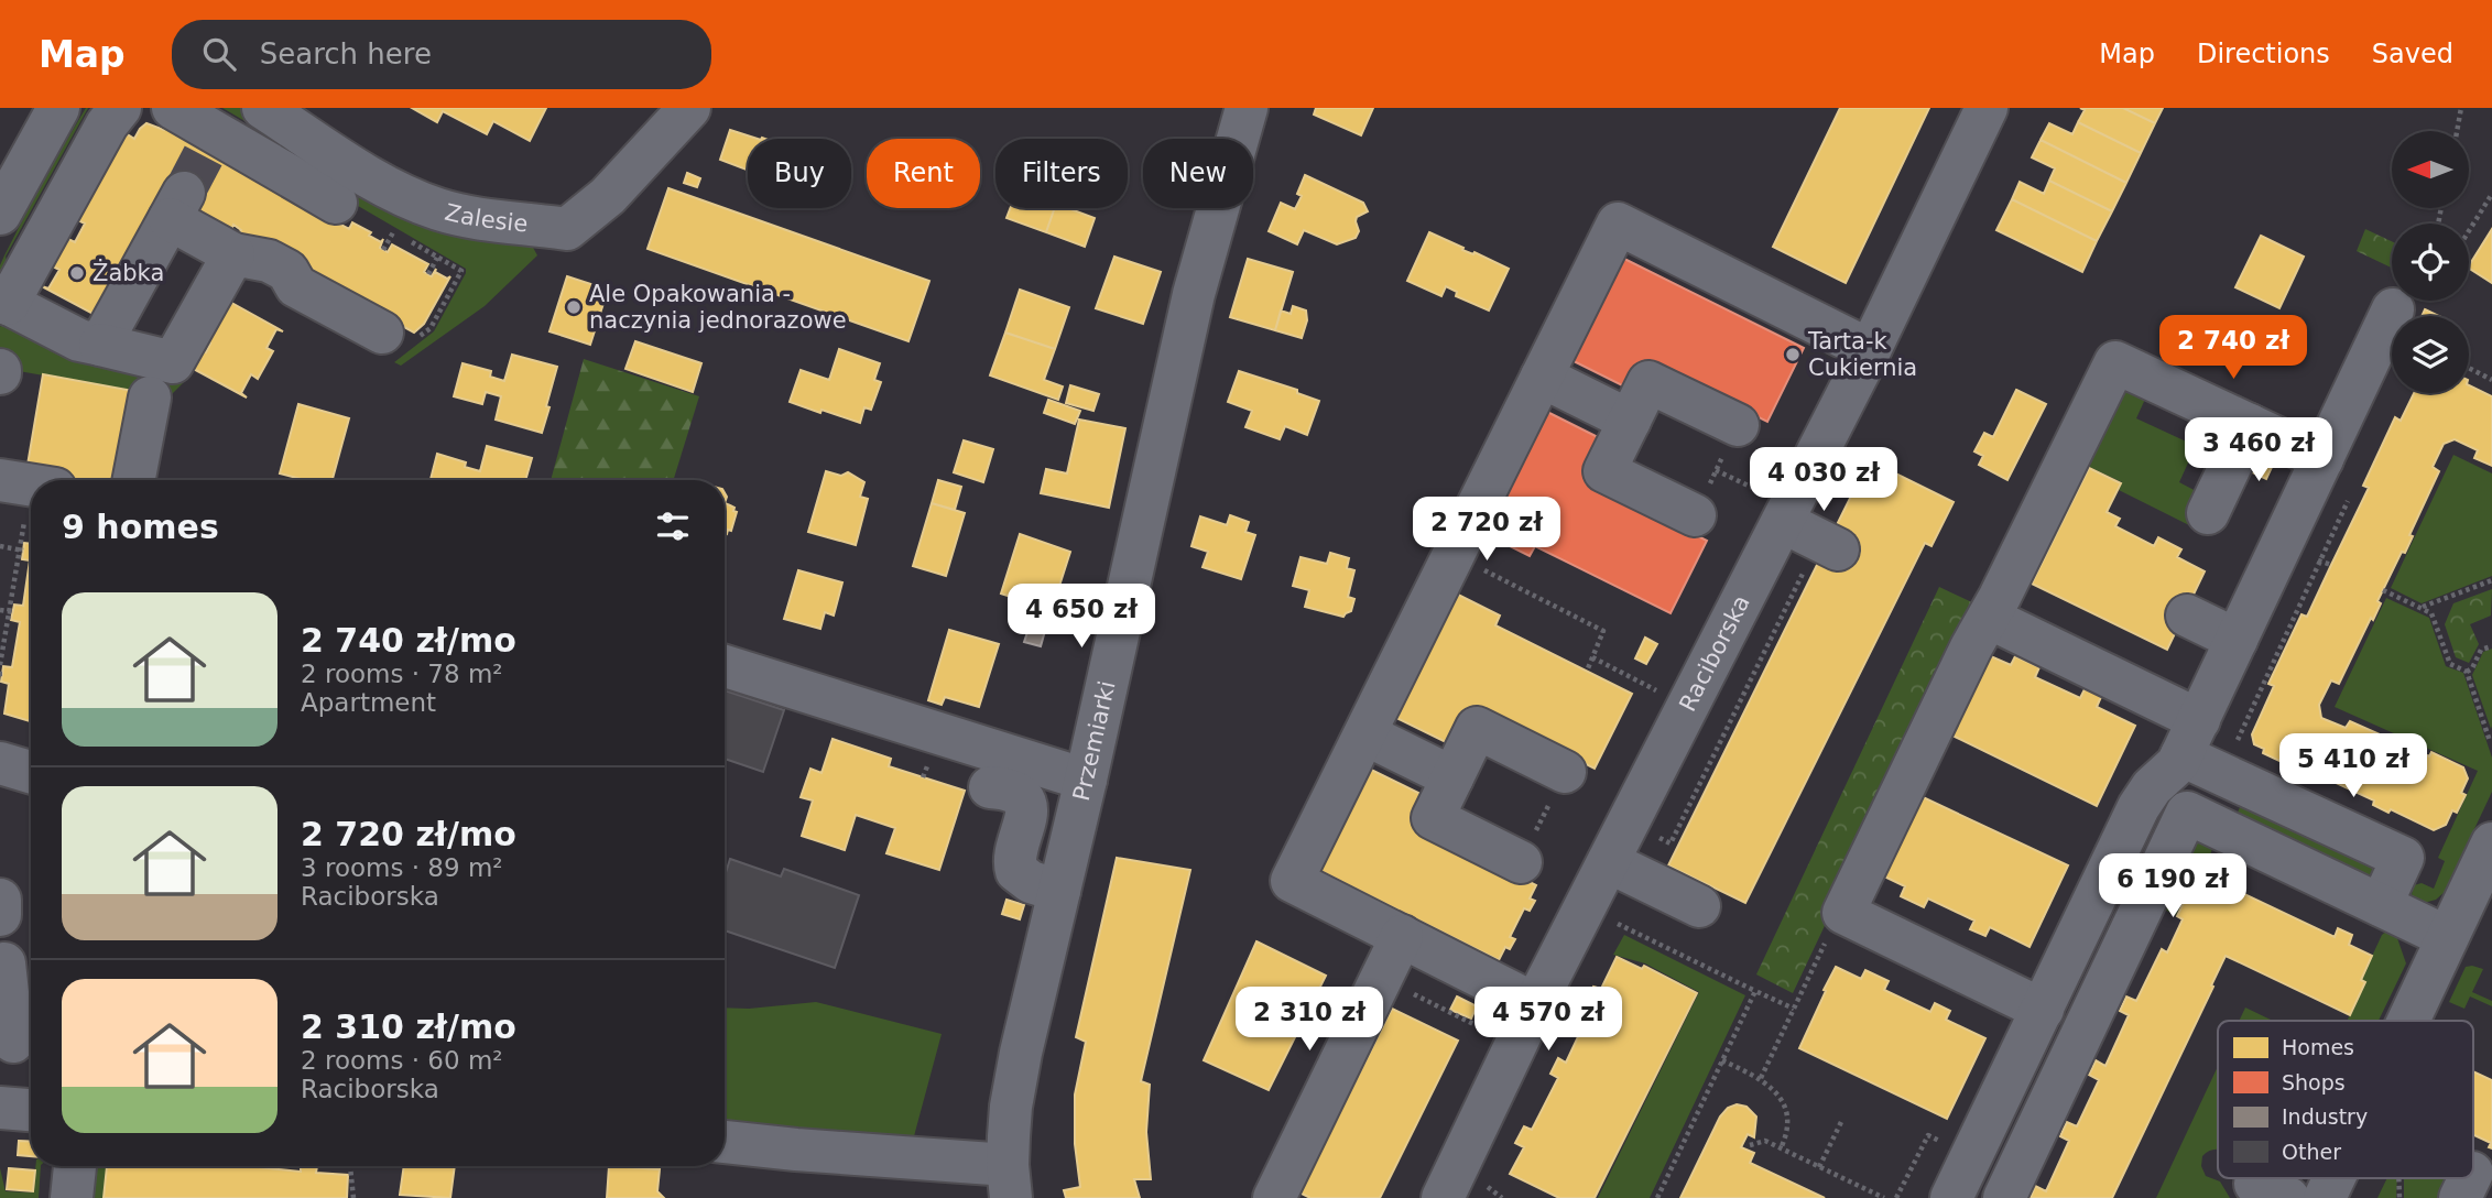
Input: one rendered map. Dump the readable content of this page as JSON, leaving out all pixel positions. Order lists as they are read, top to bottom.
{
  "streets": {
    "street": ["Zalesie", "Raciborska", "Przemiarki"]
  },
  "places": ["Żabka", "Ale Opakowania - naczynia jednorazowe", "Tarta-k Cukiernia"],
  "legend": [
    "Homes",
    "Shops",
    "Industry",
    "Other"
  ],
  "north": "left",
  "page": {
    "header": "Map",
    "search": "Search here",
    "nav": ["Map", "Directions", "Saved"],
    "chip": [
      "Buy",
      "Rent",
      "Filters",
      "New"
    ],
    "price": [
      "2 740 zł",
      "3 460 zł",
      "4 030 zł",
      "2 720 zł",
      "4 650 zł",
      "5 410 zł",
      "6 190 zł",
      "2 310 zł",
      "4 570 zł"
    ],
    "heading": "9 homes",
    "list": [
      {
        "name": "2 740 zł/mo",
        "note": "2 rooms · 78 m² · Apartment"
      },
      {
        "name": "2 720 zł/mo",
        "note": "3 rooms · 89 m² · Raciborska"
      },
      {
        "name": "2 310 zł/mo",
        "note": "2 rooms · 60 m² · Raciborska"
      }
    ]
  }
}
